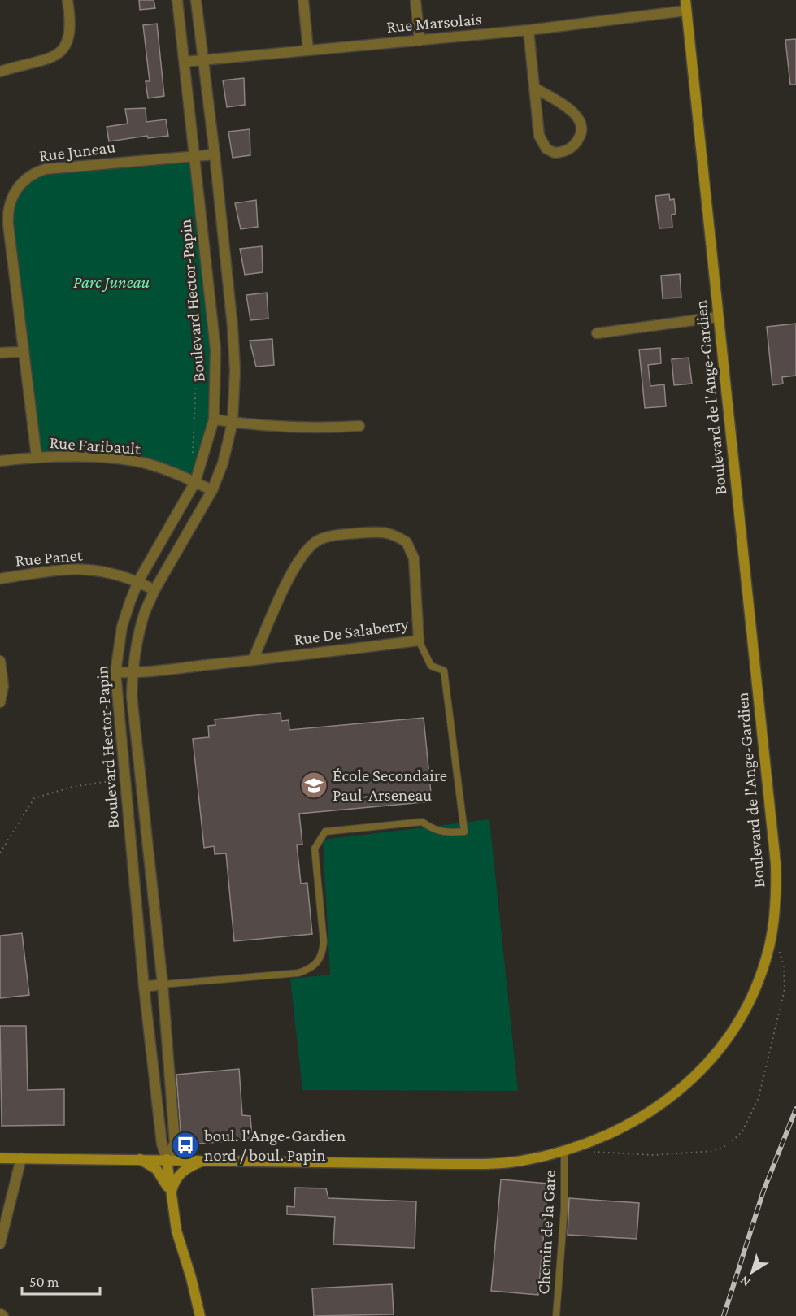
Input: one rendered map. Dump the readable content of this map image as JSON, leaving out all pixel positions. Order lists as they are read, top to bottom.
{
  "streets": {
    "main road": ["Boulevard Hector-Papin", "Boulevard de l'Ange-Gardien"],
    "street": [
      "Rue Marsolais",
      "Rue Juneau",
      "Rue Faribault",
      "Rue Panet",
      "Rue De Salaberry"
    ],
    "lane": ["Chemin de la Gare"]
  },
  "crossings": [
    ["Rue Marsolais", "Boulevard Hector-Papin"],
    ["Rue Marsolais", "Boulevard de l'Ange-Gardien"],
    ["Rue Juneau", "Boulevard Hector-Papin"],
    ["Rue Juneau", "Rue Faribault"],
    ["Boulevard Hector-Papin", "Boulevard de l'Ange-Gardien"],
    ["Boulevard Hector-Papin", "Rue Faribault"],
    ["Boulevard Hector-Papin", "Rue Panet"],
    ["Boulevard Hector-Papin", "Rue De Salaberry"],
    ["Boulevard de l'Ange-Gardien", "Chemin de la Gare"]
  ],
  "parks": ["Parc Juneau"],
  "places": {
    "school or university": ["École Secondaire Paul-Arseneau"],
    "bus stop": ["boul. l'Ange-Gardien nord / boul. Papin"]
  },
  "scale_bar": "50 m",
  "north": "bottom left"
}
